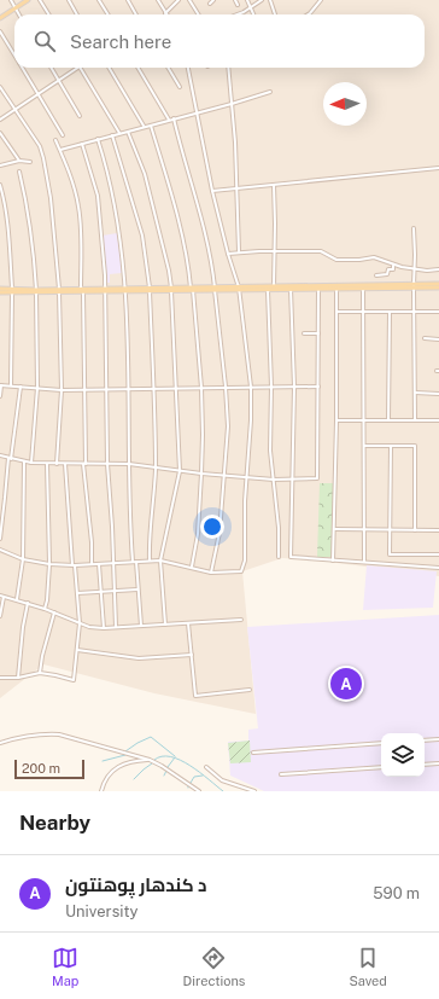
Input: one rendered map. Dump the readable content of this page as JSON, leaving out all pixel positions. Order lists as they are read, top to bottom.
{
  "scale_bar": "200 m",
  "north": "left",
  "page": {
    "search": "Search here",
    "pins": "A",
    "scale": "200 m",
    "heading": "Nearby",
    "list": [
      {
        "mark": "A",
        "name": "د کندهار پوهنتون",
        "note": "University",
        "value": "590 m"
      }
    ],
    "nav": ["Map", "Directions", "Saved"]
  }
}
